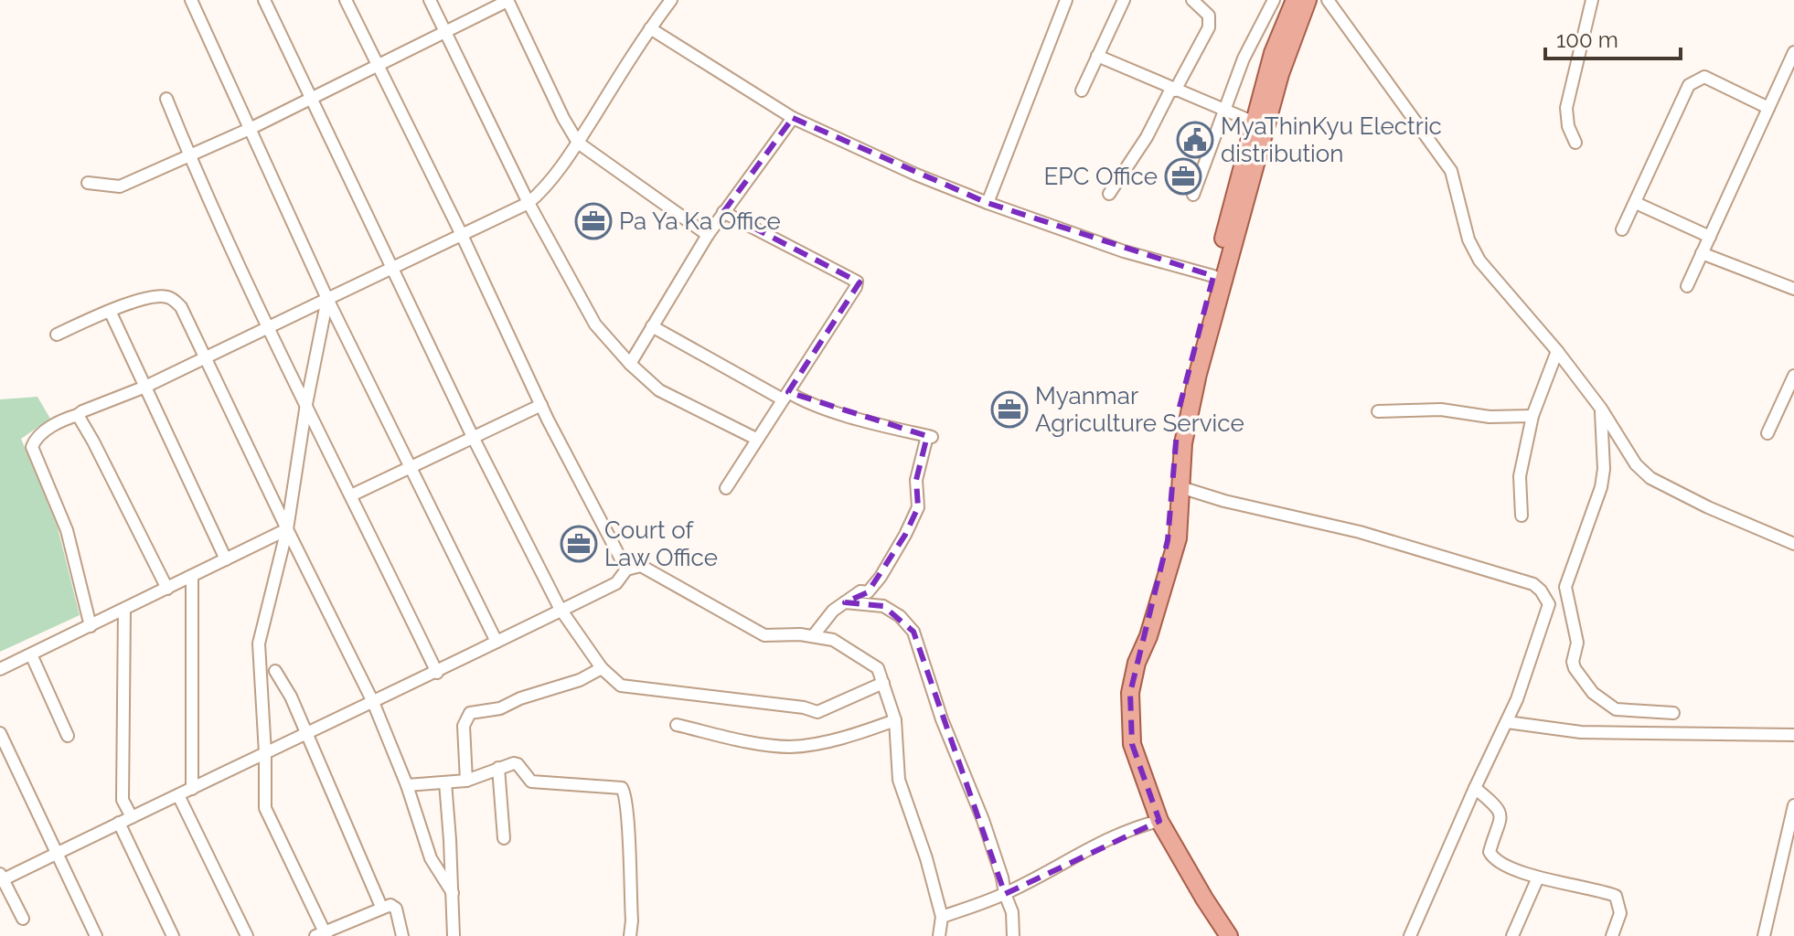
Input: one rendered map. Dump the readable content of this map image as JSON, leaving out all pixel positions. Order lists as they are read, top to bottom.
{
  "places": {
    "public building": ["MyaThinKyu Electric distribution"],
    "office": [
      "EPC Office",
      "Pa Ya Ka Office",
      "Myanmar Agriculture Service",
      "Court of Law Office"
    ]
  },
  "scale_bar": "100 m"
}
